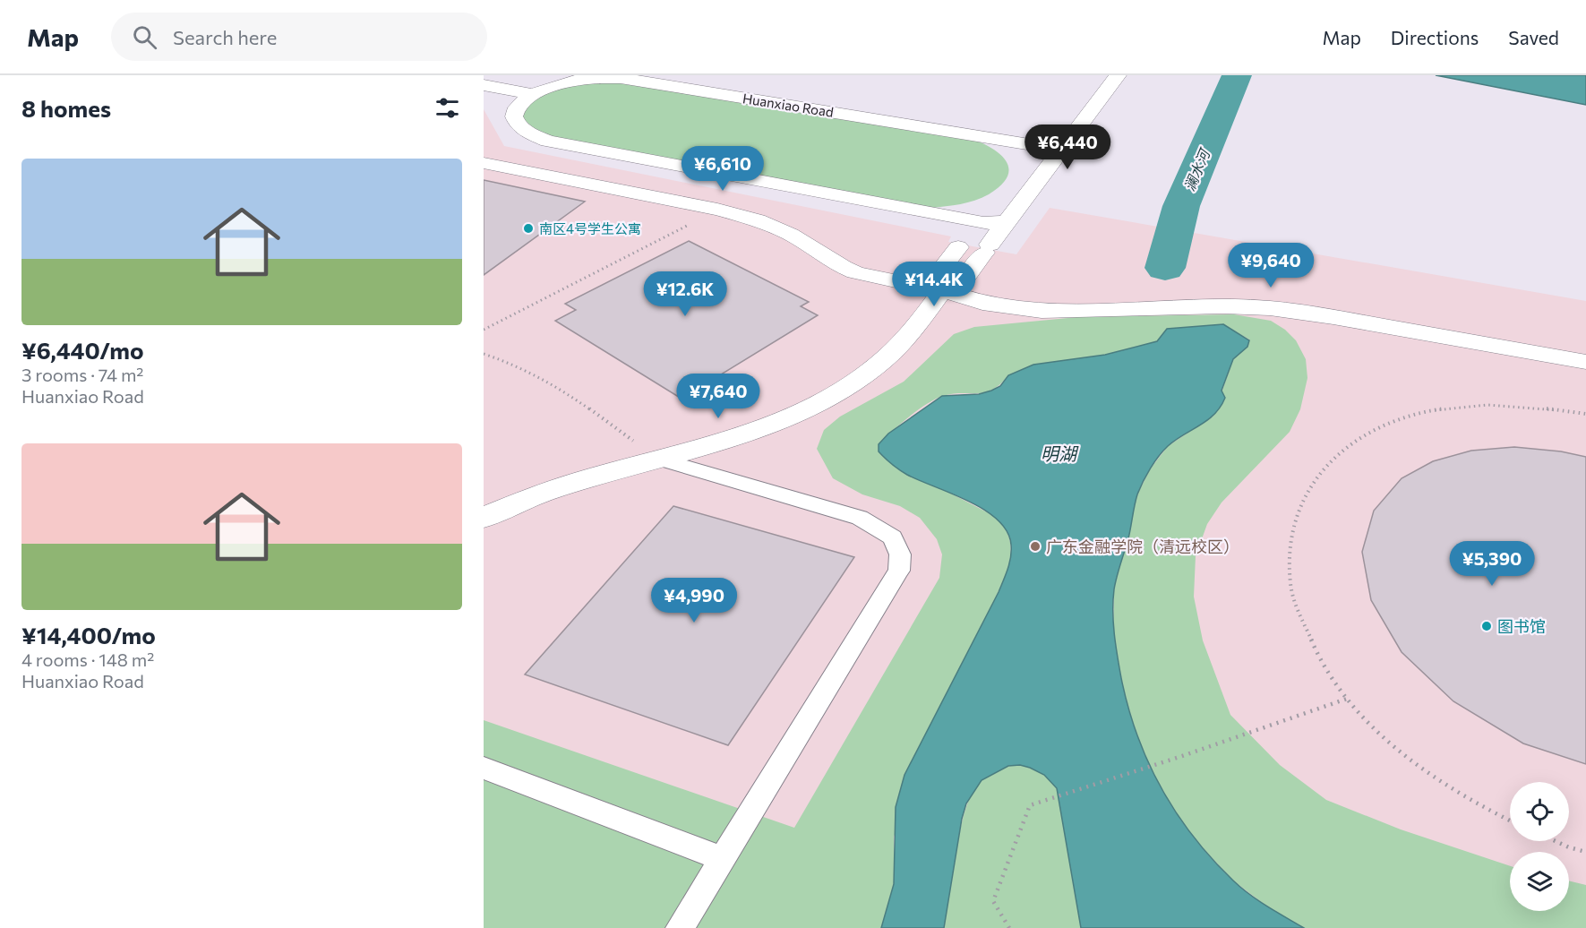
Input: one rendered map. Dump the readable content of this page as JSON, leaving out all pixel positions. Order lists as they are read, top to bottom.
{
  "streets": {
    "street": ["Huanxiao Road"]
  },
  "water": ["澜水河", "明湖"],
  "places": ["南区4号学生公寓", "广东金融学院（清远校区）", "图书馆"],
  "page": {
    "header": "Map",
    "search": "Search here",
    "nav": ["Map", "Directions", "Saved"],
    "heading": "8 homes",
    "price": [
      "¥6,440",
      "¥6,610",
      "¥9,640",
      "¥14.4K",
      "¥12.6K",
      "¥7,640",
      "¥5,390",
      "¥4,990"
    ],
    "list": [
      {
        "name": "¥6,440/mo",
        "note": "3 rooms · 74 m² · Huanxiao Road"
      },
      {
        "name": "¥14,400/mo",
        "note": "4 rooms · 148 m² · Huanxiao Road"
      }
    ]
  }
}
